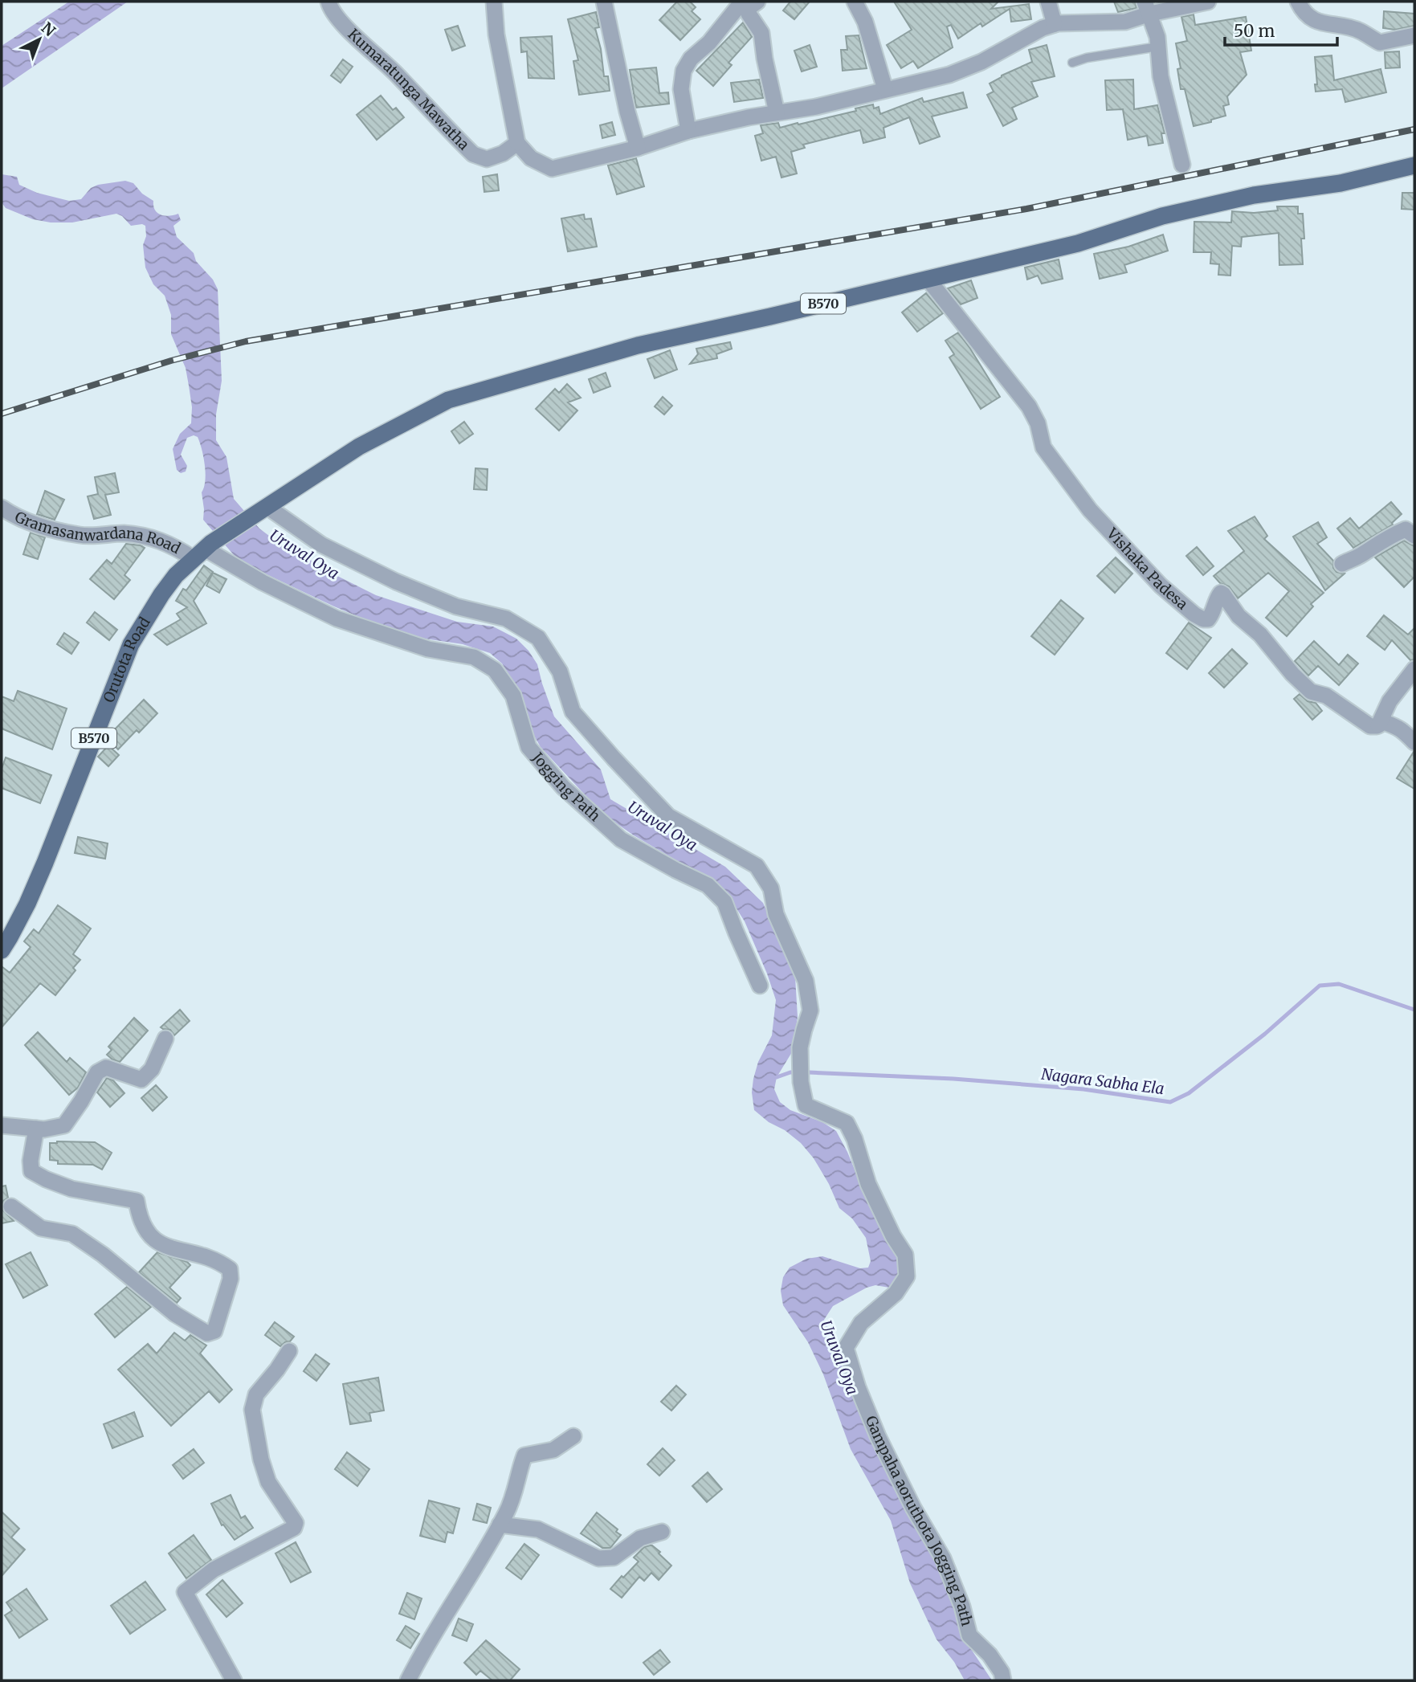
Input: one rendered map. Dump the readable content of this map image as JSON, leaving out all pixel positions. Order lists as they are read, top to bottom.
{
  "streets": {
    "main road": ["B570", "Orutota Road"],
    "street": [
      "Kumaratunga Mawatha",
      "Gramasanwardana Road",
      "Vishaka Padesa",
      "Jogging Path",
      "Gampaha aoruthota Jogging Path"
    ]
  },
  "crossings": [
    ["B570", "Gramasanwardana Road"],
    ["B570", "Vishaka Padesa"],
    ["B570", "Orutota Road"],
    ["B570", "Jogging Path"],
    ["B570", "Gampaha aoruthota Jogging Path"],
    ["Gramasanwardana Road", "Orutota Road"],
    ["Gramasanwardana Road", "Jogging Path"],
    ["Orutota Road", "Jogging Path"]
  ],
  "water": ["Uruval Oya", "Nagara Sabha Ela"],
  "scale_bar": "50 m",
  "north": "top right"
}
